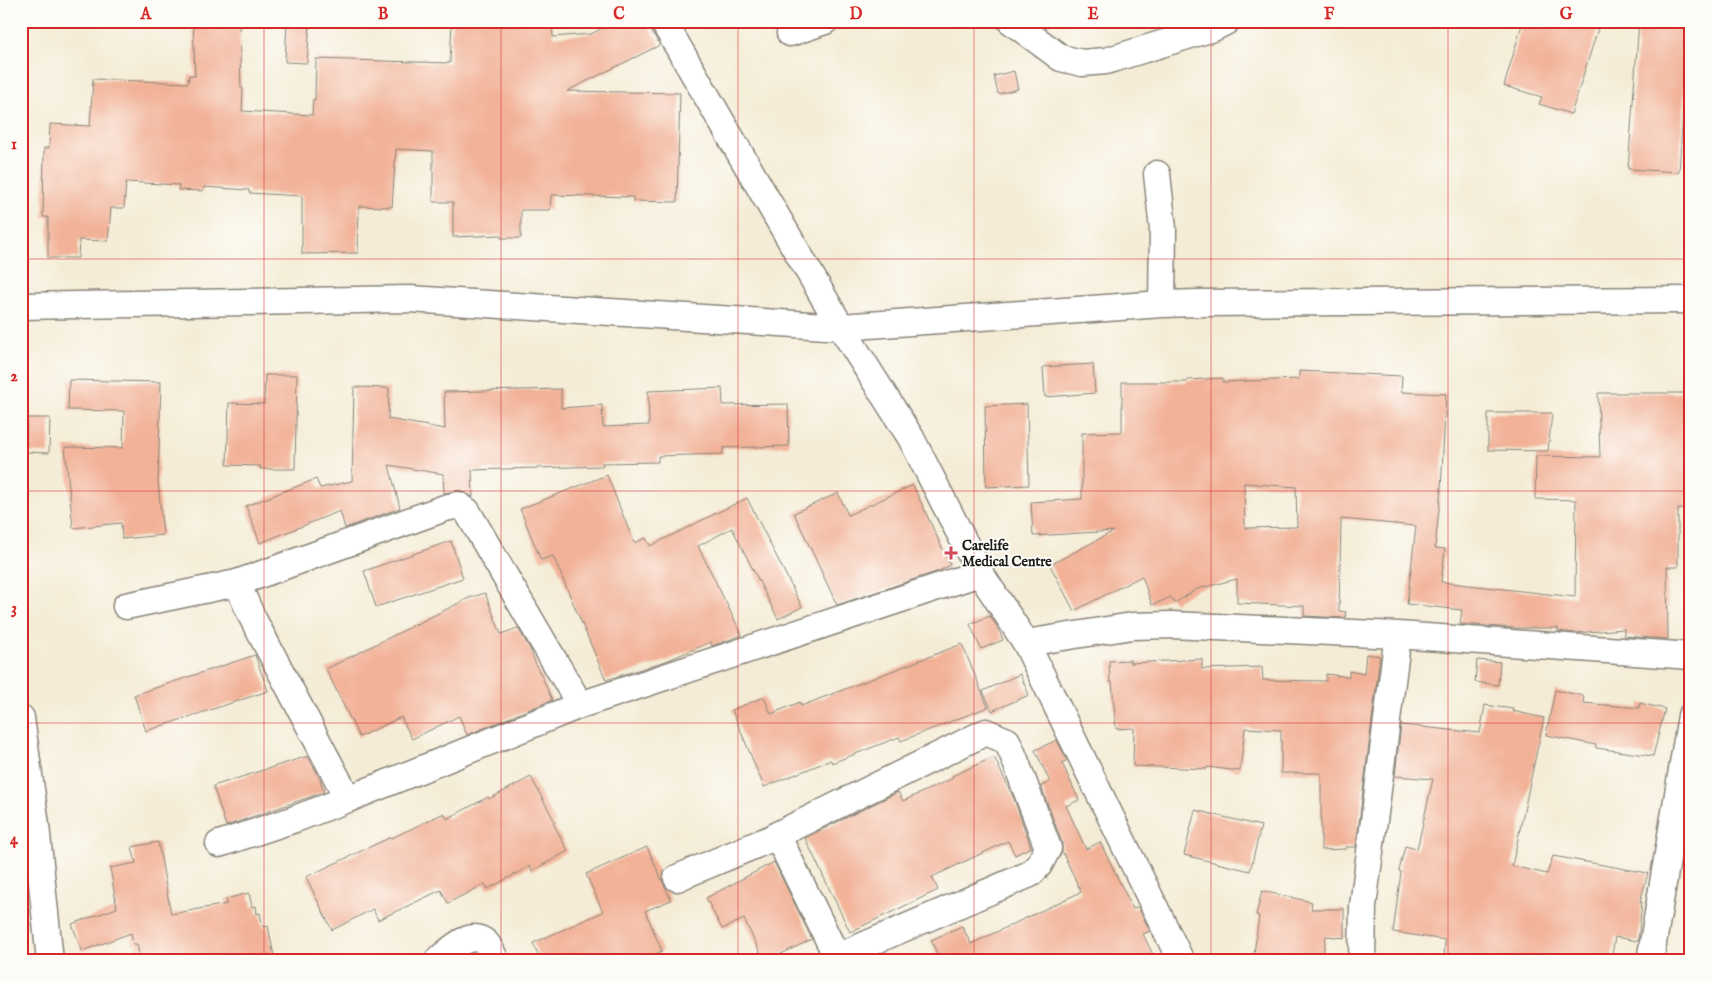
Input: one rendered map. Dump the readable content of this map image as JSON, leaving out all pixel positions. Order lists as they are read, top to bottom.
{
  "places": {
    "health": ["Carelife Medical Centre"]
  },
  "grid": {
    "columns": [
      "A",
      "B",
      "C",
      "D",
      "E",
      "F",
      "G"
    ],
    "rows": [
      "1",
      "2",
      "3",
      "4"
    ]
  }
}
